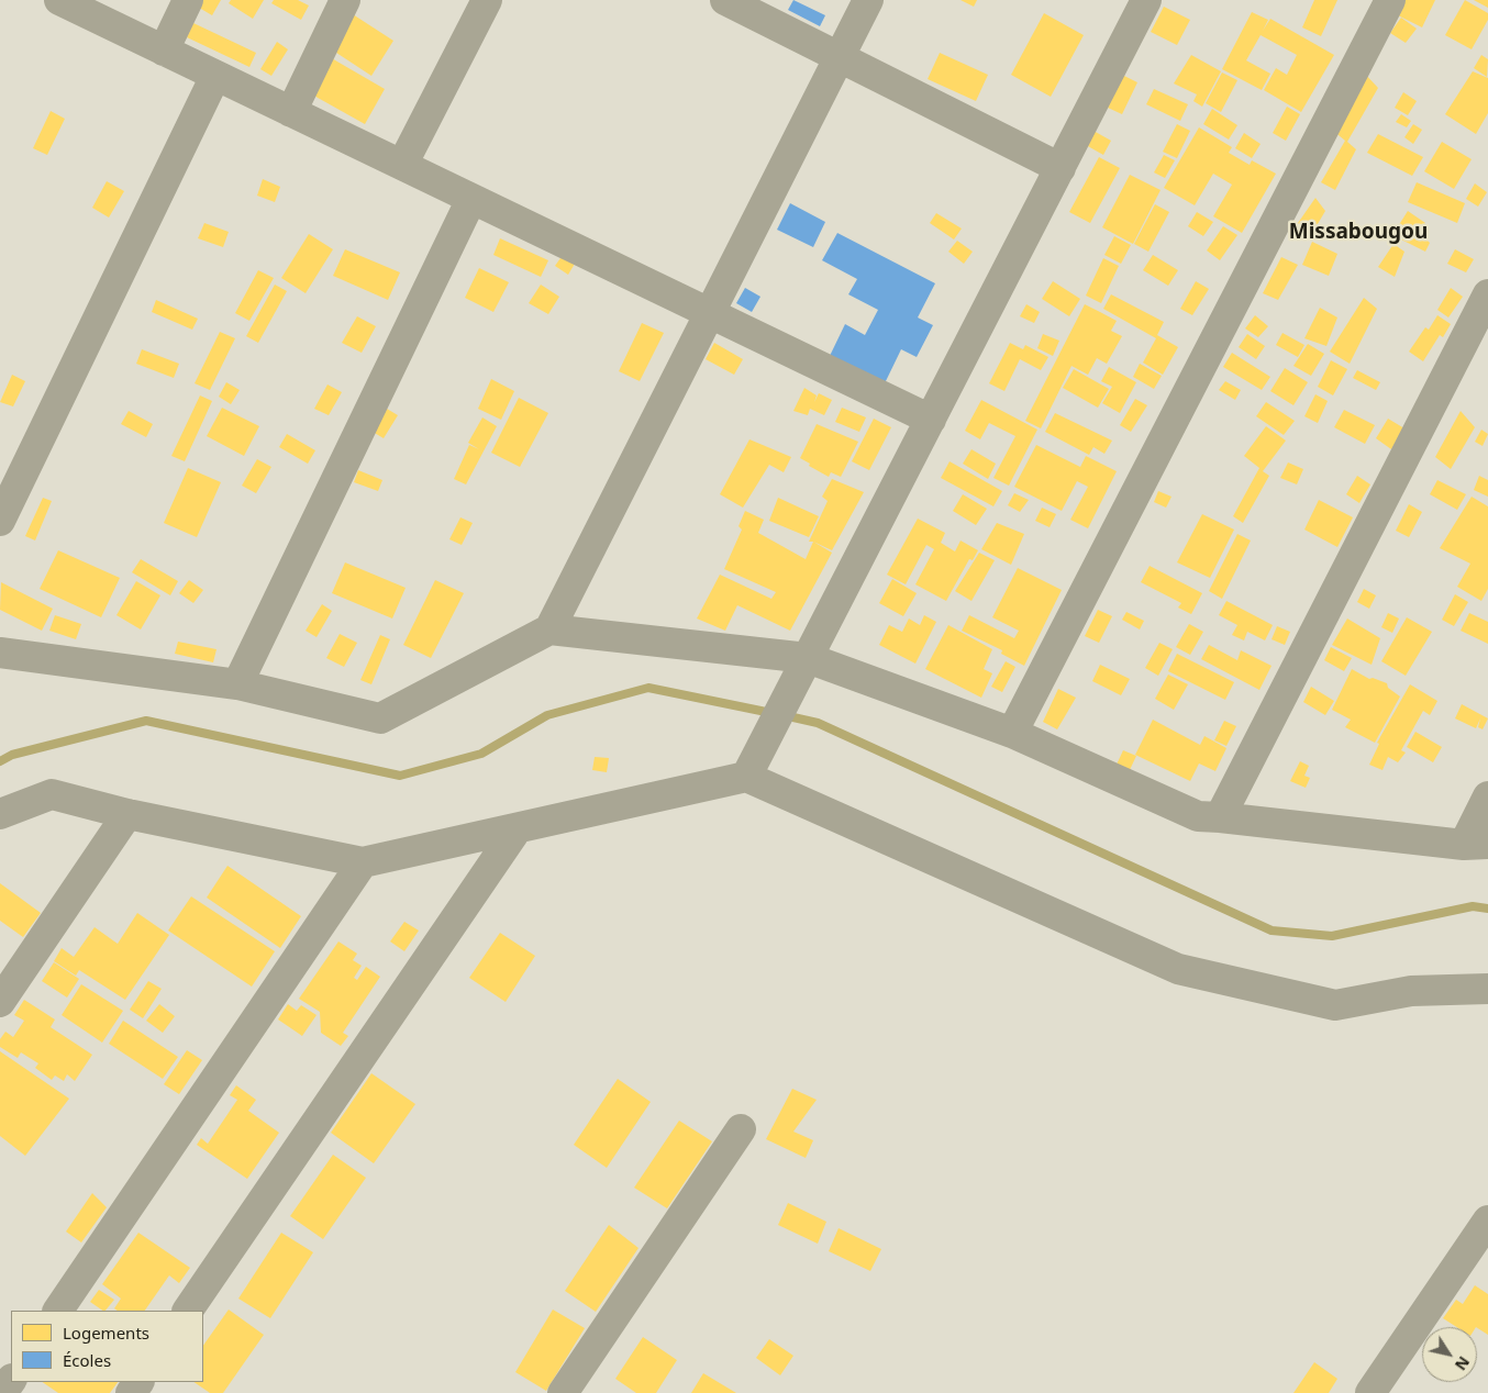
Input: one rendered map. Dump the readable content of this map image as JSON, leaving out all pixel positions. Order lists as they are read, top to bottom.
{
  "districts": ["Missabougou"],
  "legend": ["Logements", "Écoles"],
  "north": "bottom right"
}
